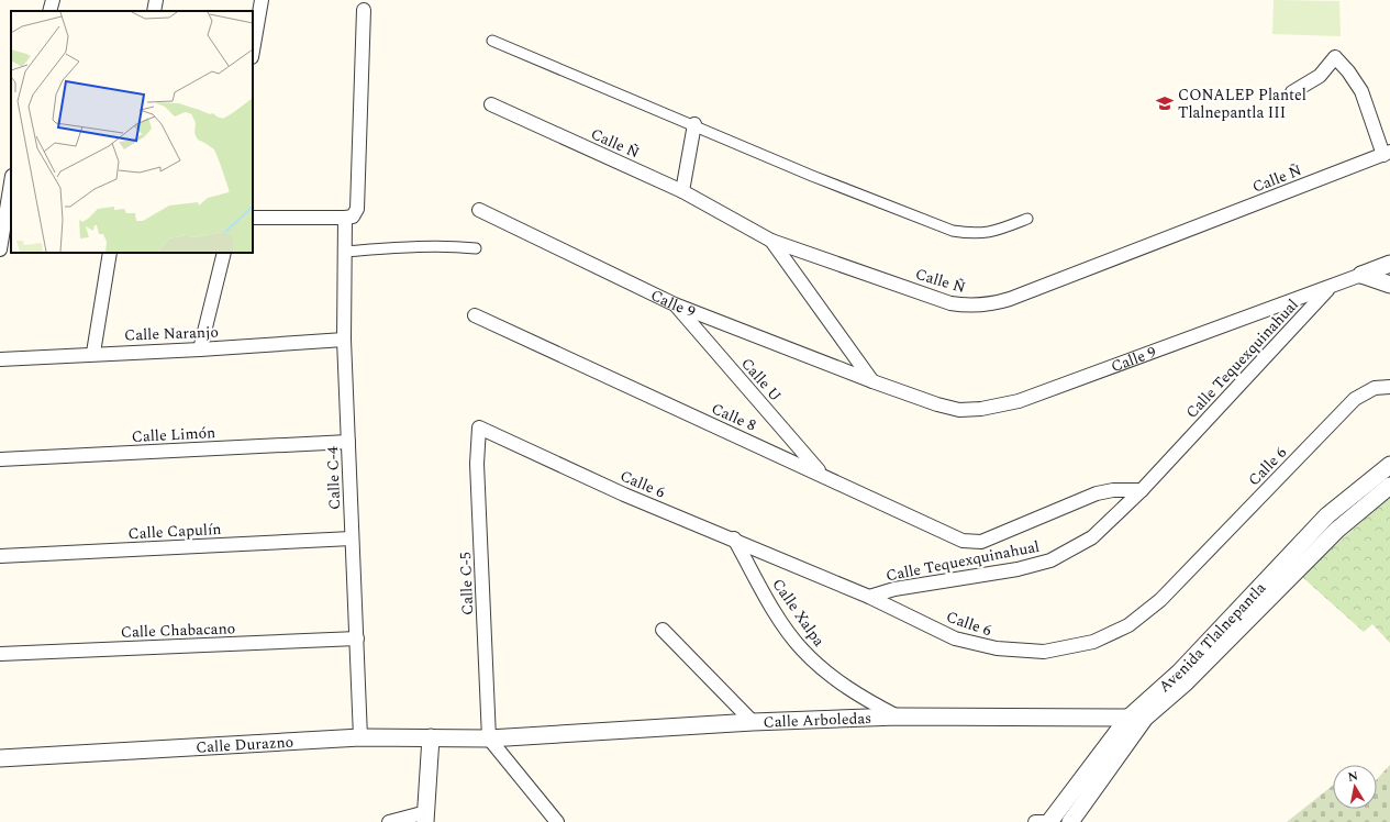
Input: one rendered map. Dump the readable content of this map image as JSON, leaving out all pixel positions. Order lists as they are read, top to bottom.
{
  "streets": {
    "street": [
      "Calle Ñ",
      "Calle 9",
      "Calle Naranjo",
      "Calle Tequexquinahual",
      "Calle U",
      "Calle 8",
      "Calle Limón",
      "Calle 6",
      "Calle C-4",
      "Calle Capulín",
      "Calle C-5",
      "Calle Xalpa",
      "Calle Chabacano",
      "Avenida Tlalnepantla",
      "Calle Arboledas",
      "Calle Durazno"
    ]
  },
  "crossings": [
    ["Calle 9", "Calle Tequexquinahual"],
    ["Calle 9", "Calle U"],
    ["Calle Naranjo", "Calle C-4"],
    ["Calle Tequexquinahual", "Calle 8"],
    ["Calle Tequexquinahual", "Calle 6"],
    ["Calle U", "Calle 8"],
    ["Calle Limón", "Calle C-4"],
    ["Calle 6", "Calle C-5"],
    ["Calle 6", "Calle Xalpa"],
    ["Calle C-4", "Calle Capulín"],
    ["Calle C-4", "Calle Chabacano"],
    ["Calle C-4", "Calle Durazno"],
    ["Calle C-5", "Calle Arboledas"],
    ["Calle C-5", "Calle Durazno"],
    ["Calle Xalpa", "Calle Arboledas"],
    ["Avenida Tlalnepantla", "Calle Arboledas"],
    ["Calle Arboledas", "Calle Durazno"]
  ],
  "places": {
    "school or university": ["CONALEP Plantel Tlalnepantla III"]
  },
  "north": "top"
}
